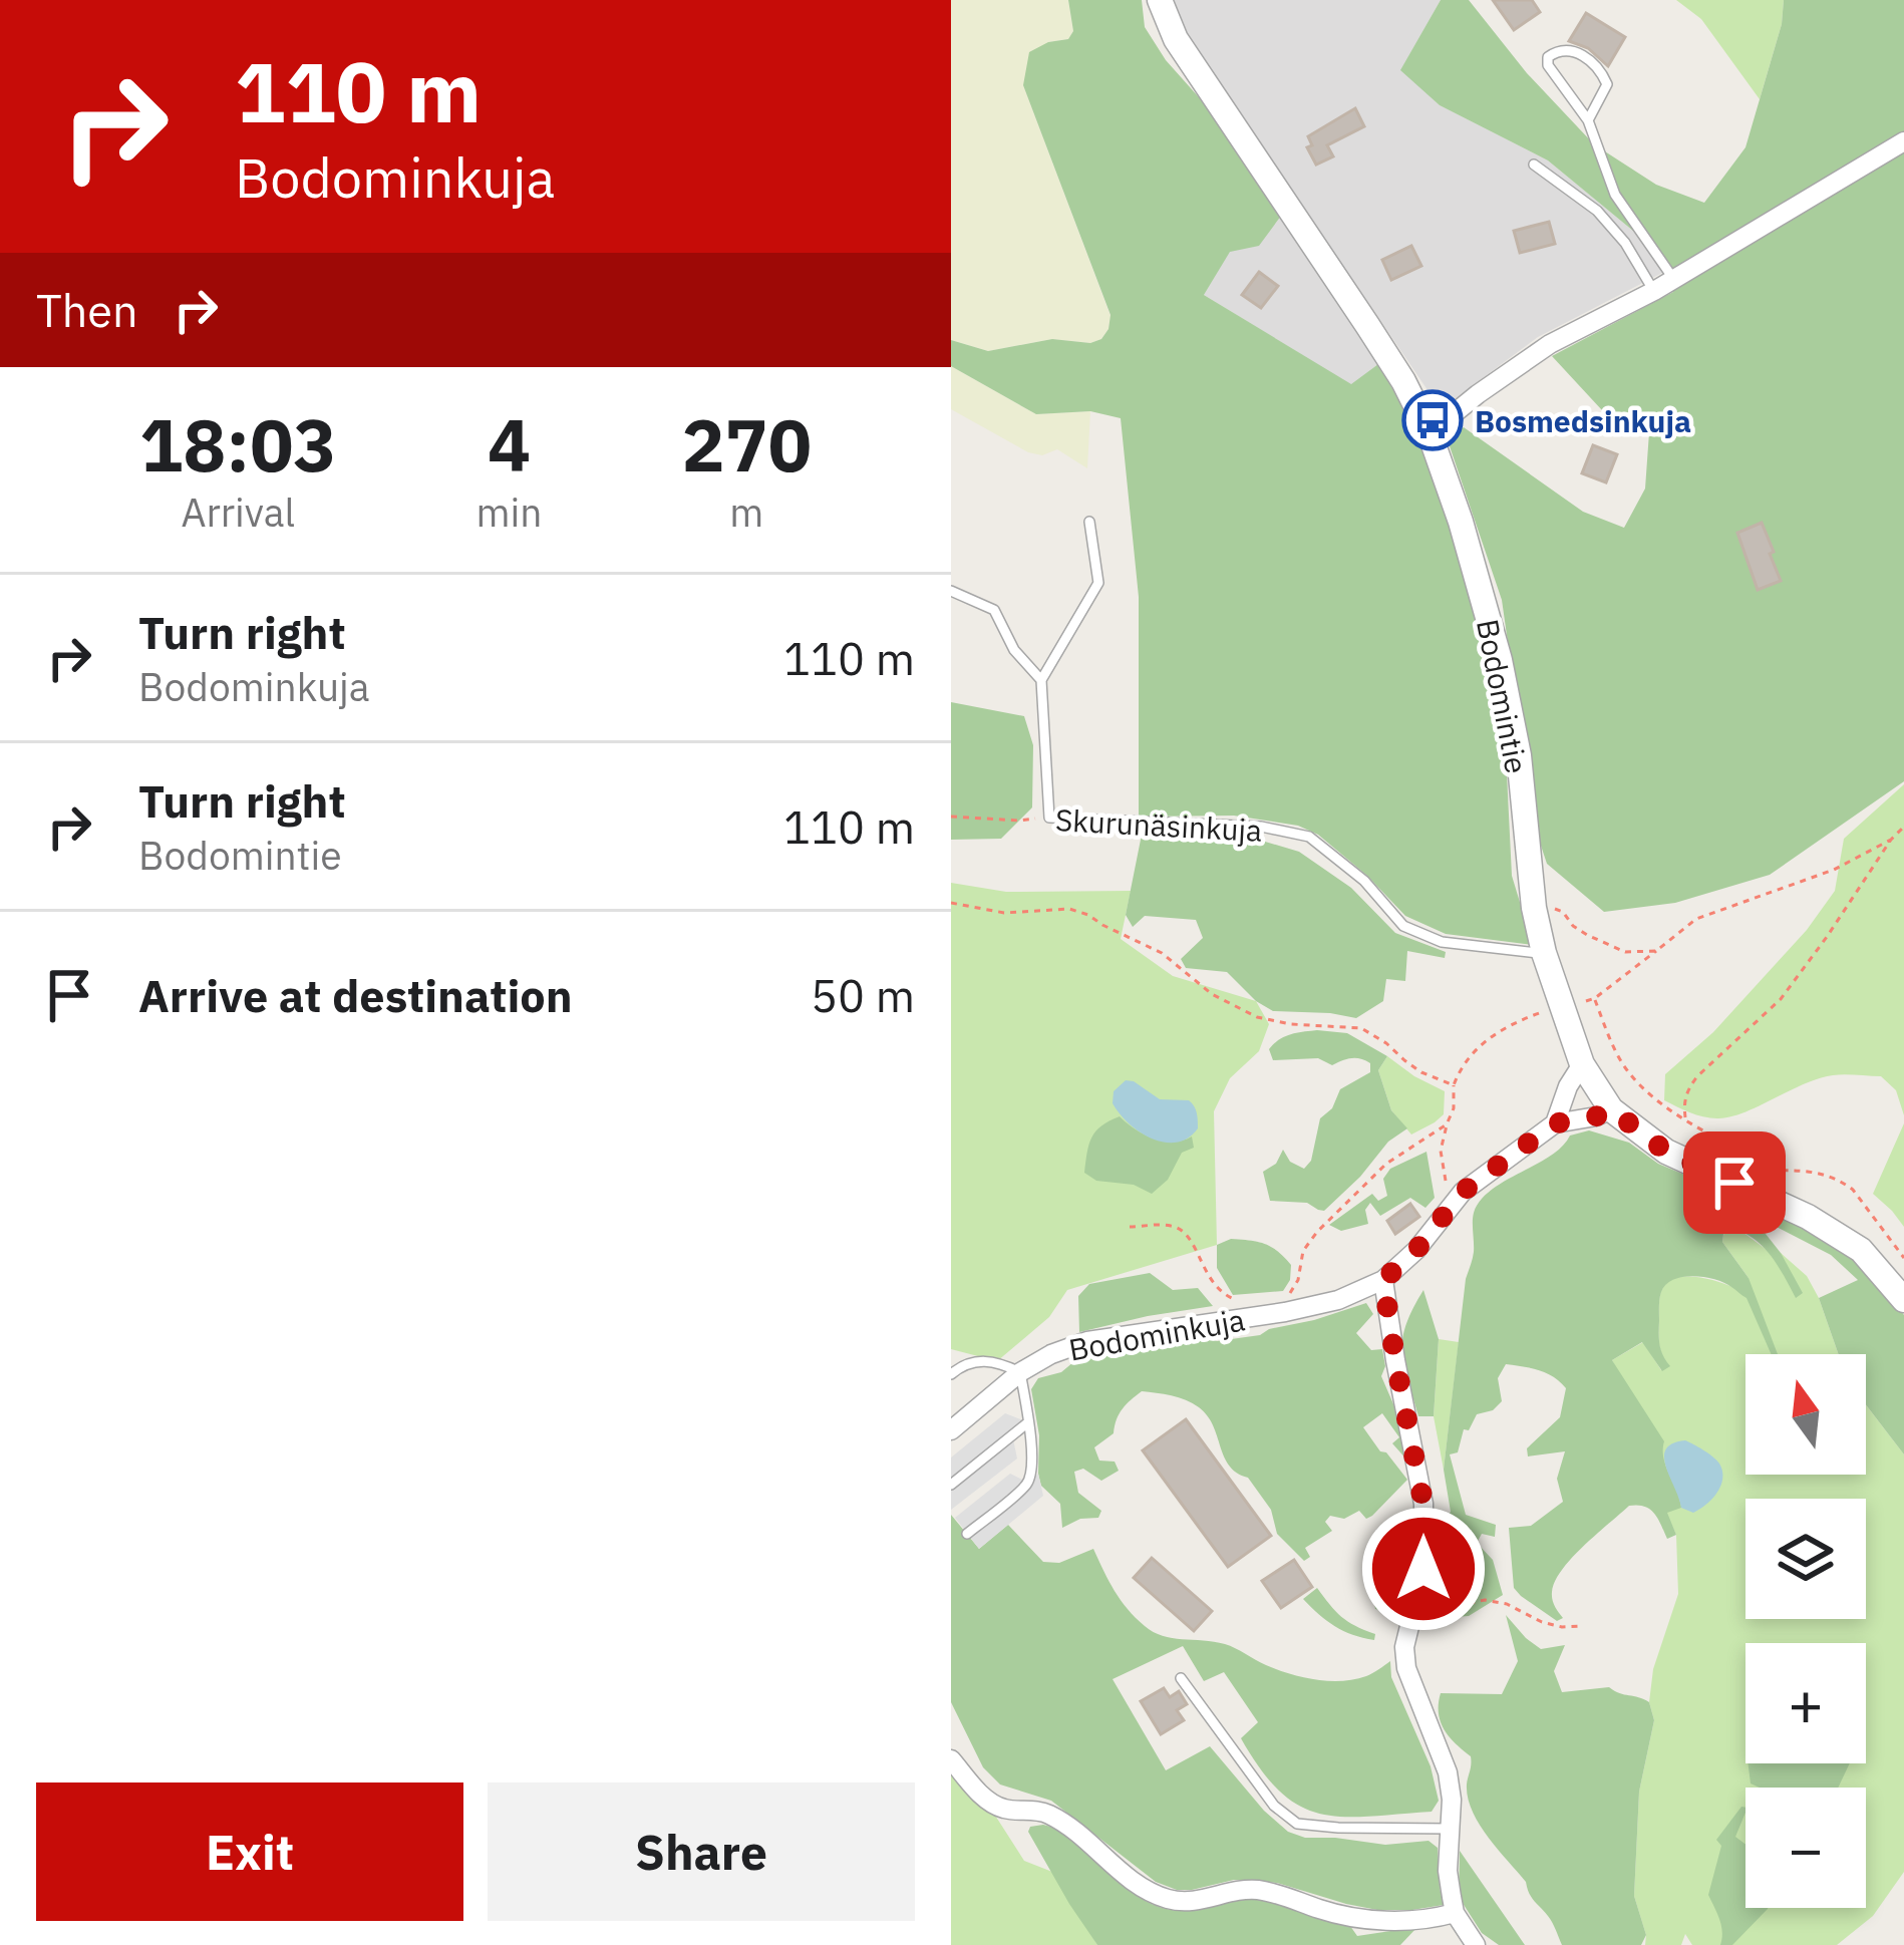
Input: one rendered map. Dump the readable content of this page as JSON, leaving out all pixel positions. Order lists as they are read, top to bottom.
{
  "streets": {
    "street": ["Bodomintie", "Bodominkuja"],
    "lane": ["Skurunäsinkuja"]
  },
  "crossings": [
    ["Bodomintie", "Skurunäsinkuja"],
    ["Bodomintie", "Bodominkuja"]
  ],
  "places": {
    "bus stop": ["Bosmedsinkuja"]
  },
  "north": "top",
  "page": {
    "turn": ["110 m", "Bodominkuja"],
    "then": "Then",
    "eta": [
      "18:03",
      "Arrival",
      "4",
      "min",
      "270",
      "m"
    ],
    "list": [
      {
        "name": "Turn right",
        "note": "Bodominkuja",
        "value": "110 m"
      },
      {
        "name": "Turn right",
        "note": "Bodomintie",
        "value": "110 m"
      },
      {
        "name": "Arrive at destination",
        "value": "50 m"
      }
    ],
    "map_buttons": ["+", "−"],
    "buttons": ["Exit", "Share"]
  }
}
